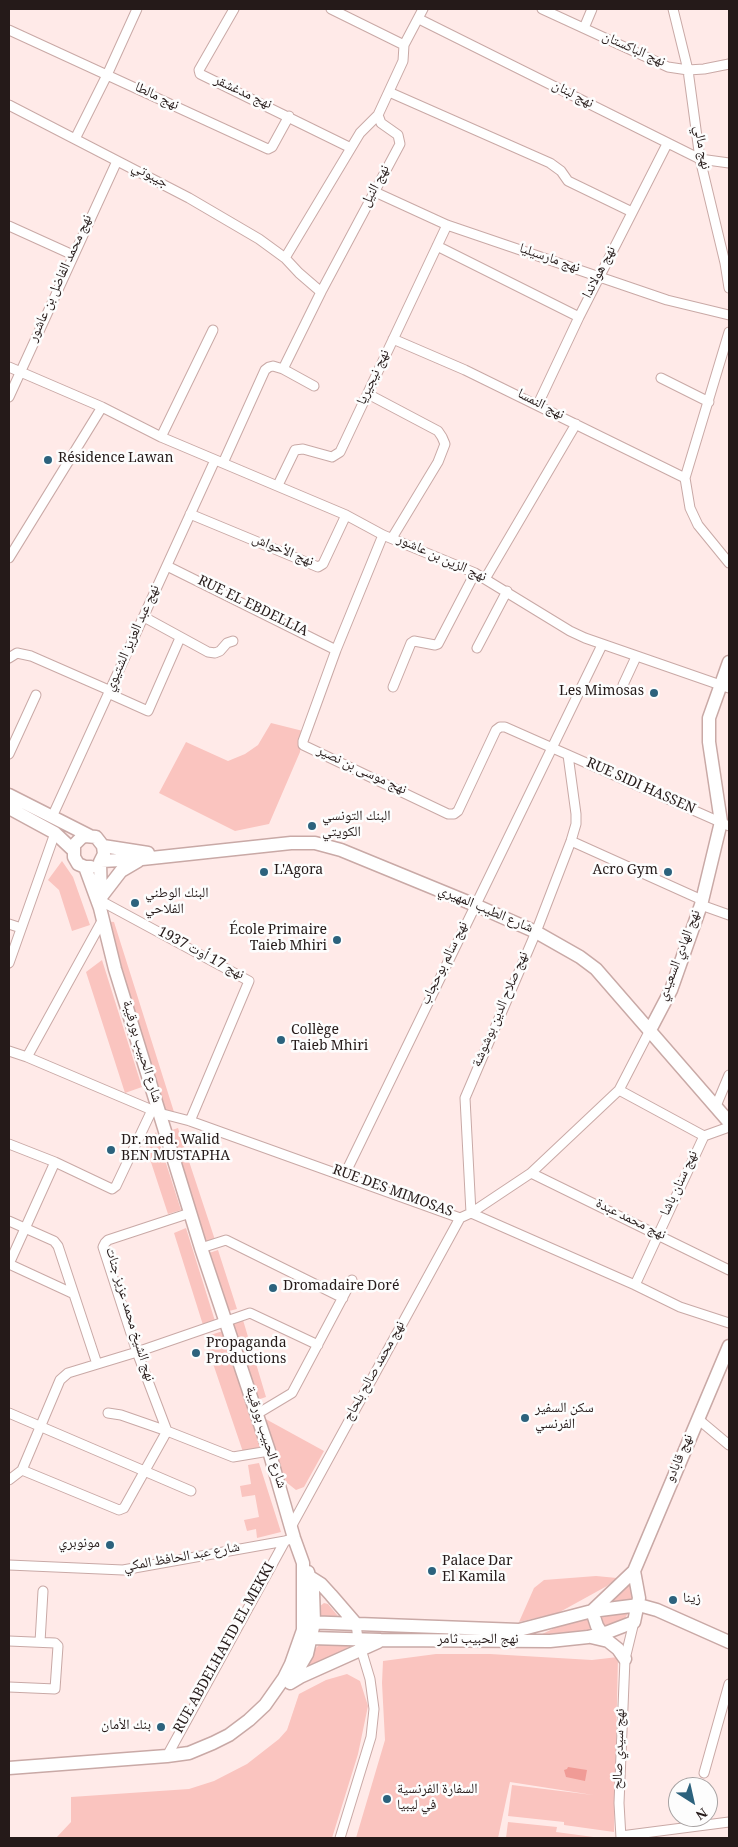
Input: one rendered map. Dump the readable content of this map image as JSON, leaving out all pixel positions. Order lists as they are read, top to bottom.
{
  "streets": {
    "main road": [
      "شارع الطيب المهيري",
      "نهج الهادي السعيدي",
      "شارع الحبيب بورقيبة",
      "نهج قابادو",
      "نهج الحبيب ثامر"
    ],
    "street": [
      "نهج الباكستان",
      "نهج مدغشقر",
      "نهج لبنان",
      "نهج مالطا",
      "نهج مالي",
      "جيبوتي",
      "نهج النيل",
      "نهج مارسيليا",
      "نهج هولاندا",
      "نهج محمد الفاضل بن عاشور",
      "نهج نيجيريا",
      "نهج النمسا",
      "نهج الأحواش",
      "نهج الزين بن عاشور",
      "RUE EL EBDELLIA",
      "نهج عبد العزيز الشتيوي",
      "نهج موسى بن نصير",
      "RUE SIDI HASSEN",
      "نهج 17 أوت 1937",
      "نهج سالم بوحجاب",
      "نهج صلاح الدين بوشوشة",
      "نهج سنان باشا",
      "RUE DES MIMOSAS",
      "نهج محمد عبدة",
      "نهج الشيخ محمد عزيز جنات",
      "نهج محمد صالح بلحاج",
      "شارع عبد الحافظ المكي",
      "RUE ABDELHAFID EL MEKKI",
      "نهج سيدي صالح"
    ]
  },
  "crossings": [
    ["نهج الباكستان", "نهج مالي"],
    ["نهج مدغشقر", "نهج مالطا"],
    ["نهج لبنان", "نهج مالي"],
    ["نهج لبنان", "نهج هولاندا"],
    ["جيبوتي", "نهج النيل"],
    ["جيبوتي", "نهج محمد الفاضل بن عاشور"],
    ["نهج النيل", "نهج مارسيليا"],
    ["نهج مارسيليا", "نهج هولاندا"],
    ["نهج مارسيليا", "نهج نيجيريا"],
    ["نهج هولاندا", "نهج النمسا"],
    ["نهج محمد الفاضل بن عاشور", "نهج الزين بن عاشور"],
    ["نهج نيجيريا", "نهج النمسا"],
    ["نهج نيجيريا", "نهج الزين بن عاشور"],
    ["نهج الأحواش", "نهج الزين بن عاشور"],
    ["نهج الأحواش", "نهج عبد العزيز الشتيوي"],
    ["نهج الزين بن عاشور", "نهج عبد العزيز الشتيوي"],
    ["نهج الزين بن عاشور", "نهج موسى بن نصير"],
    ["نهج الزين بن عاشور", "نهج الهادي السعيدي"],
    ["نهج الزين بن عاشور", "نهج سالم بوحجاب"],
    ["RUE EL EBDELLIA", "نهج عبد العزيز الشتيوي"],
    ["RUE EL EBDELLIA", "نهج موسى بن نصير"],
    ["نهج موسى بن نصير", "RUE SIDI HASSEN"],
    ["نهج موسى بن نصير", "نهج سالم بوحجاب"],
    ["RUE SIDI HASSEN", "نهج الهادي السعيدي"],
    ["RUE SIDI HASSEN", "نهج سالم بوحجاب"],
    ["RUE SIDI HASSEN", "نهج صلاح الدين بوشوشة"],
    ["شارع الطيب المهيري", "نهج الهادي السعيدي"],
    ["شارع الطيب المهيري", "نهج سالم بوحجاب"],
    ["شارع الطيب المهيري", "نهج صلاح الدين بوشوشة"],
    ["نهج 17 أوت 1937", "شارع الحبيب بورقيبة"],
    ["نهج 17 أوت 1937", "RUE DES MIMOSAS"],
    ["نهج الهادي السعيدي", "نهج صلاح الدين بوشوشة"],
    ["نهج الهادي السعيدي", "RUE DES MIMOSAS"],
    ["نهج الهادي السعيدي", "نهج محمد عبدة"],
    ["نهج سالم بوحجاب", "RUE DES MIMOSAS"],
    ["نهج صلاح الدين بوشوشة", "RUE DES MIMOSAS"],
    ["شارع الحبيب بورقيبة", "RUE DES MIMOSAS"],
    ["شارع الحبيب بورقيبة", "نهج الشيخ محمد عزيز جنات"],
    ["شارع الحبيب بورقيبة", "نهج محمد صالح بلحاج"],
    ["شارع الحبيب بورقيبة", "شارع عبد الحافظ المكي"],
    ["شارع الحبيب بورقيبة", "RUE ABDELHAFID EL MEKKI"],
    ["نهج سنان باشا", "RUE DES MIMOSAS"],
    ["نهج سنان باشا", "نهج محمد عبدة"],
    ["RUE DES MIMOSAS", "نهج محمد صالح بلحاج"],
    ["نهج محمد صالح بلحاج", "شارع عبد الحافظ المكي"],
    ["نهج محمد صالح بلحاج", "RUE ABDELHAFID EL MEKKI"],
    ["شارع عبد الحافظ المكي", "RUE ABDELHAFID EL MEKKI"],
    ["نهج الحبيب ثامر", "نهج سيدي صالح"]
  ],
  "places": [
    "Résidence Lawan",
    "Les Mimosas",
    "البنك التونسي الكويتي",
    "L'Agora",
    "Acro Gym",
    "البنك الوطني الفلاحي",
    "École Primaire Taieb Mhiri",
    "Collège Taieb Mhiri",
    "Dr. med. Walid BEN MUSTAPHA",
    "Dromadaire Doré",
    "Propaganda Productions",
    "سكن السفير الفرنسي",
    "مونوبري",
    "Palace Dar El Kamila",
    "زينا",
    "بنك الأمان",
    "السفارة الفرنسية في ليبيا"
  ],
  "north": "bottom right"
}
